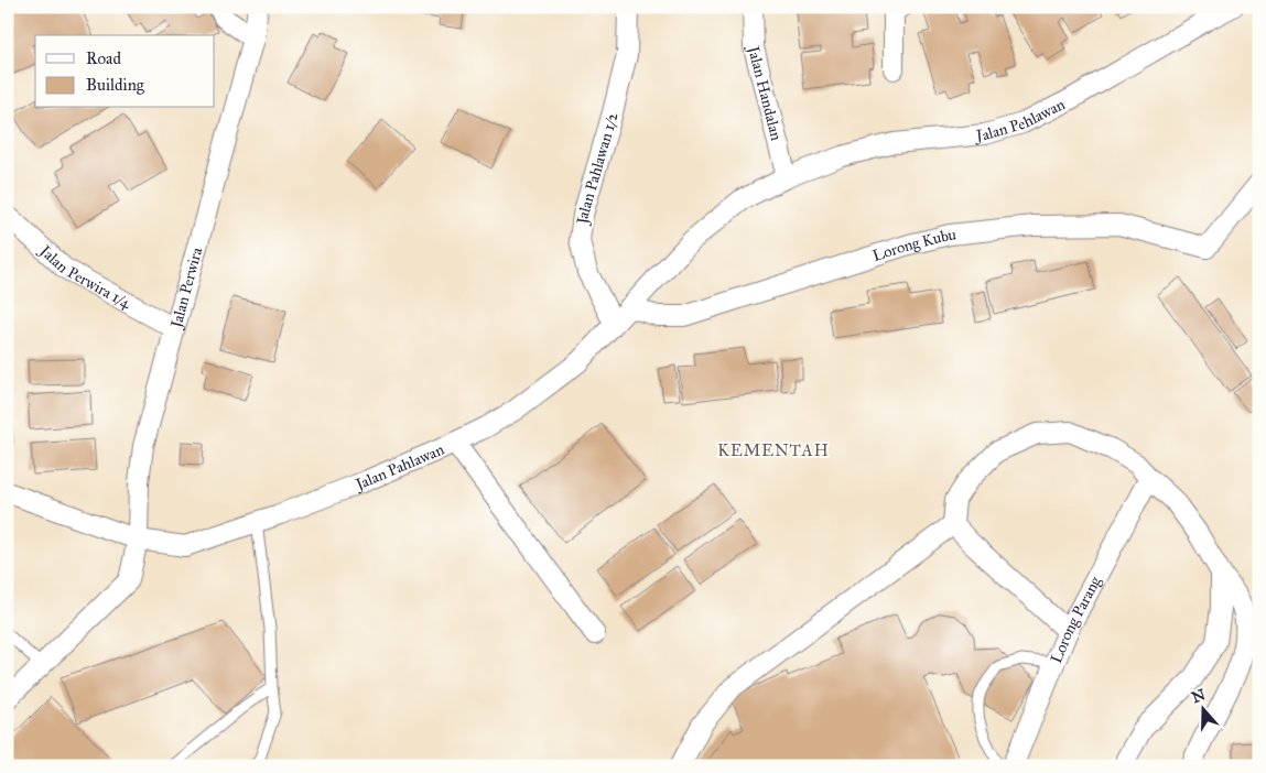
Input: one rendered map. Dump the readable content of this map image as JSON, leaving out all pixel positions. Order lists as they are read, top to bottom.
{
  "streets": {
    "street": [
      "Jalan Handalan",
      "Jalan Pehlawan",
      "Jalan Pahlawan 1/2",
      "Lorong Kubu",
      "Jalan Perwira 1/4",
      "Jalan Perwira",
      "Jalan Pahlawan",
      "Lorong Parang"
    ]
  },
  "crossings": [
    ["Jalan Handalan", "Jalan Pehlawan"],
    ["Jalan Handalan", "Jalan Pahlawan"],
    ["Jalan Pehlawan", "Jalan Pahlawan"],
    ["Jalan Pahlawan 1/2", "Jalan Pahlawan"],
    ["Lorong Kubu", "Jalan Pahlawan"],
    ["Jalan Perwira 1/4", "Jalan Perwira"],
    ["Jalan Perwira", "Jalan Pahlawan"]
  ],
  "districts": ["KEMENTAH"],
  "legend": ["Road", "Building"],
  "north": "top"
}
